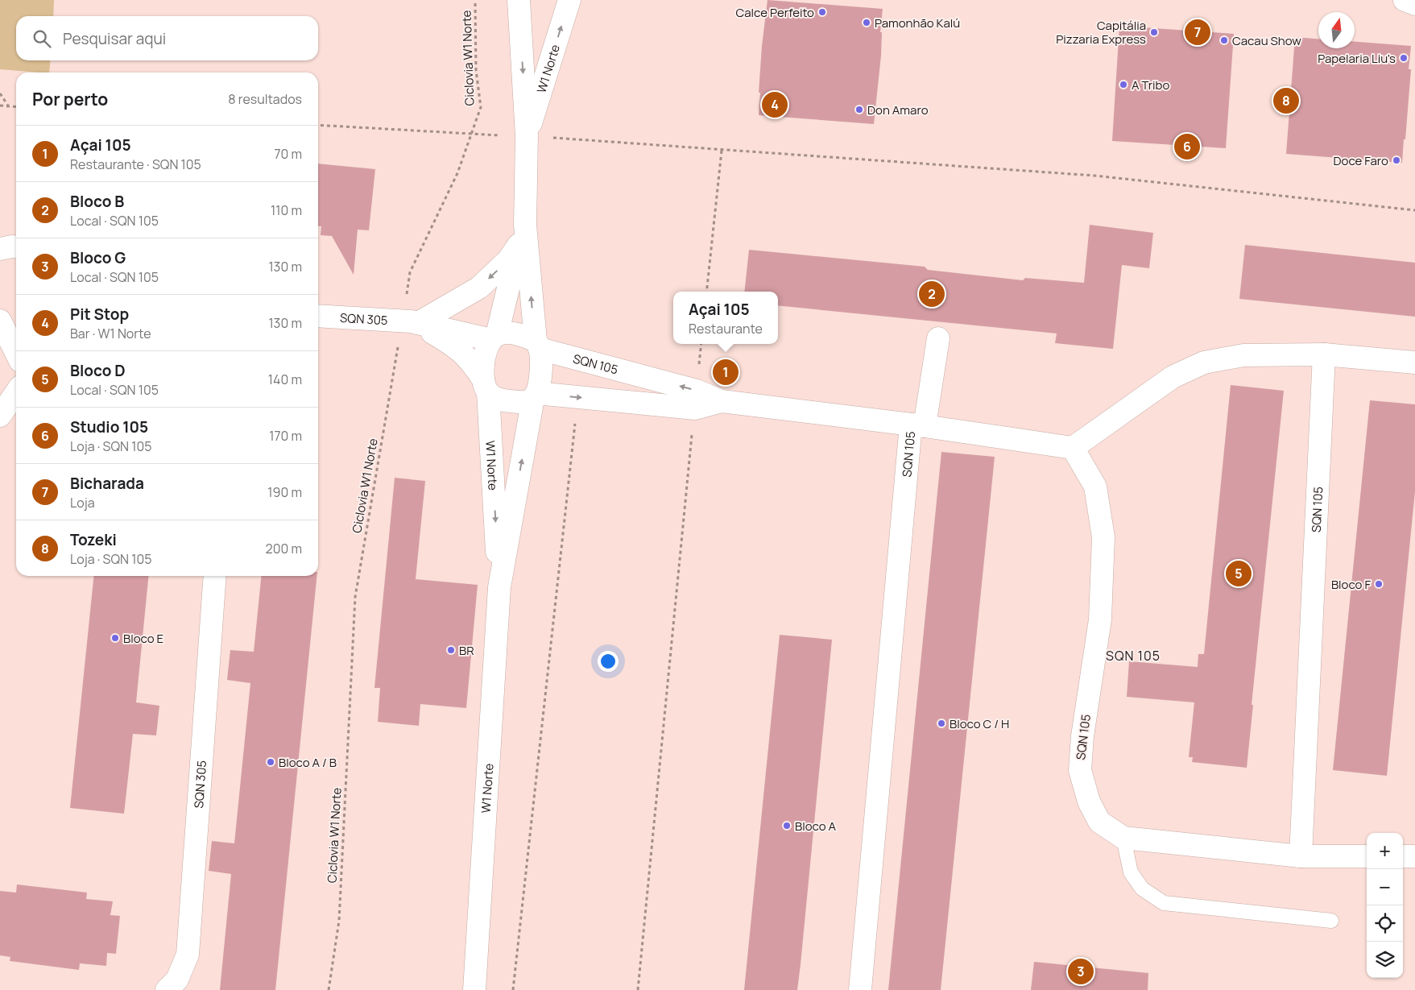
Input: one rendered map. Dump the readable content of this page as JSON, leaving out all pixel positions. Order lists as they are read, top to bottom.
{
  "streets": {
    "street": ["W1 Norte", "SQN 305", "SQN 105"],
    "path": ["Ciclovia W1 Norte"]
  },
  "crossings": [
    ["Ciclovia W1 Norte", "SQN 305"],
    ["W1 Norte", "SQN 305"],
    ["W1 Norte", "SQN 105"],
    ["SQN 305", "SQN 105"]
  ],
  "districts": ["SQN 105"],
  "places": [
    "Calce Perfeito",
    "Pamonhão Kalú",
    "Capitália Pizzaria Express",
    "Cacau Show",
    "Papelaria Liu's",
    "A Tribo",
    "Don Amaro",
    "Doce Faro",
    "Bloco F",
    "Bloco E",
    "BR",
    "Bloco C / H",
    "Bloco A / B",
    "Bloco A"
  ],
  "north": "top",
  "page": {
    "search": "Pesquisar aqui",
    "pins": [
      "7",
      "8",
      "4",
      "6",
      "2",
      "1",
      "5",
      "3"
    ],
    "heading": ["Por perto", "8 resultados"],
    "list": [
      {
        "mark": "1",
        "name": "Açai 105",
        "note": "Restaurante · SQN 105",
        "value": "70 m"
      },
      {
        "mark": "2",
        "name": "Bloco B",
        "note": "Local · SQN 105",
        "value": "110 m"
      },
      {
        "mark": "3",
        "name": "Bloco G",
        "note": "Local · SQN 105",
        "value": "130 m"
      },
      {
        "mark": "4",
        "name": "Pit Stop",
        "note": "Bar · W1 Norte",
        "value": "130 m"
      },
      {
        "mark": "5",
        "name": "Bloco D",
        "note": "Local · SQN 105",
        "value": "140 m"
      },
      {
        "mark": "6",
        "name": "Studio 105",
        "note": "Loja · SQN 105",
        "value": "170 m"
      },
      {
        "mark": "7",
        "name": "Bicharada",
        "note": "Loja",
        "value": "190 m"
      },
      {
        "mark": "8",
        "name": "Tozeki",
        "note": "Loja · SQN 105",
        "value": "200 m"
      }
    ],
    "popup": ["Açai 105", "Restaurante"],
    "map_buttons": ["+", "−"]
  }
}
